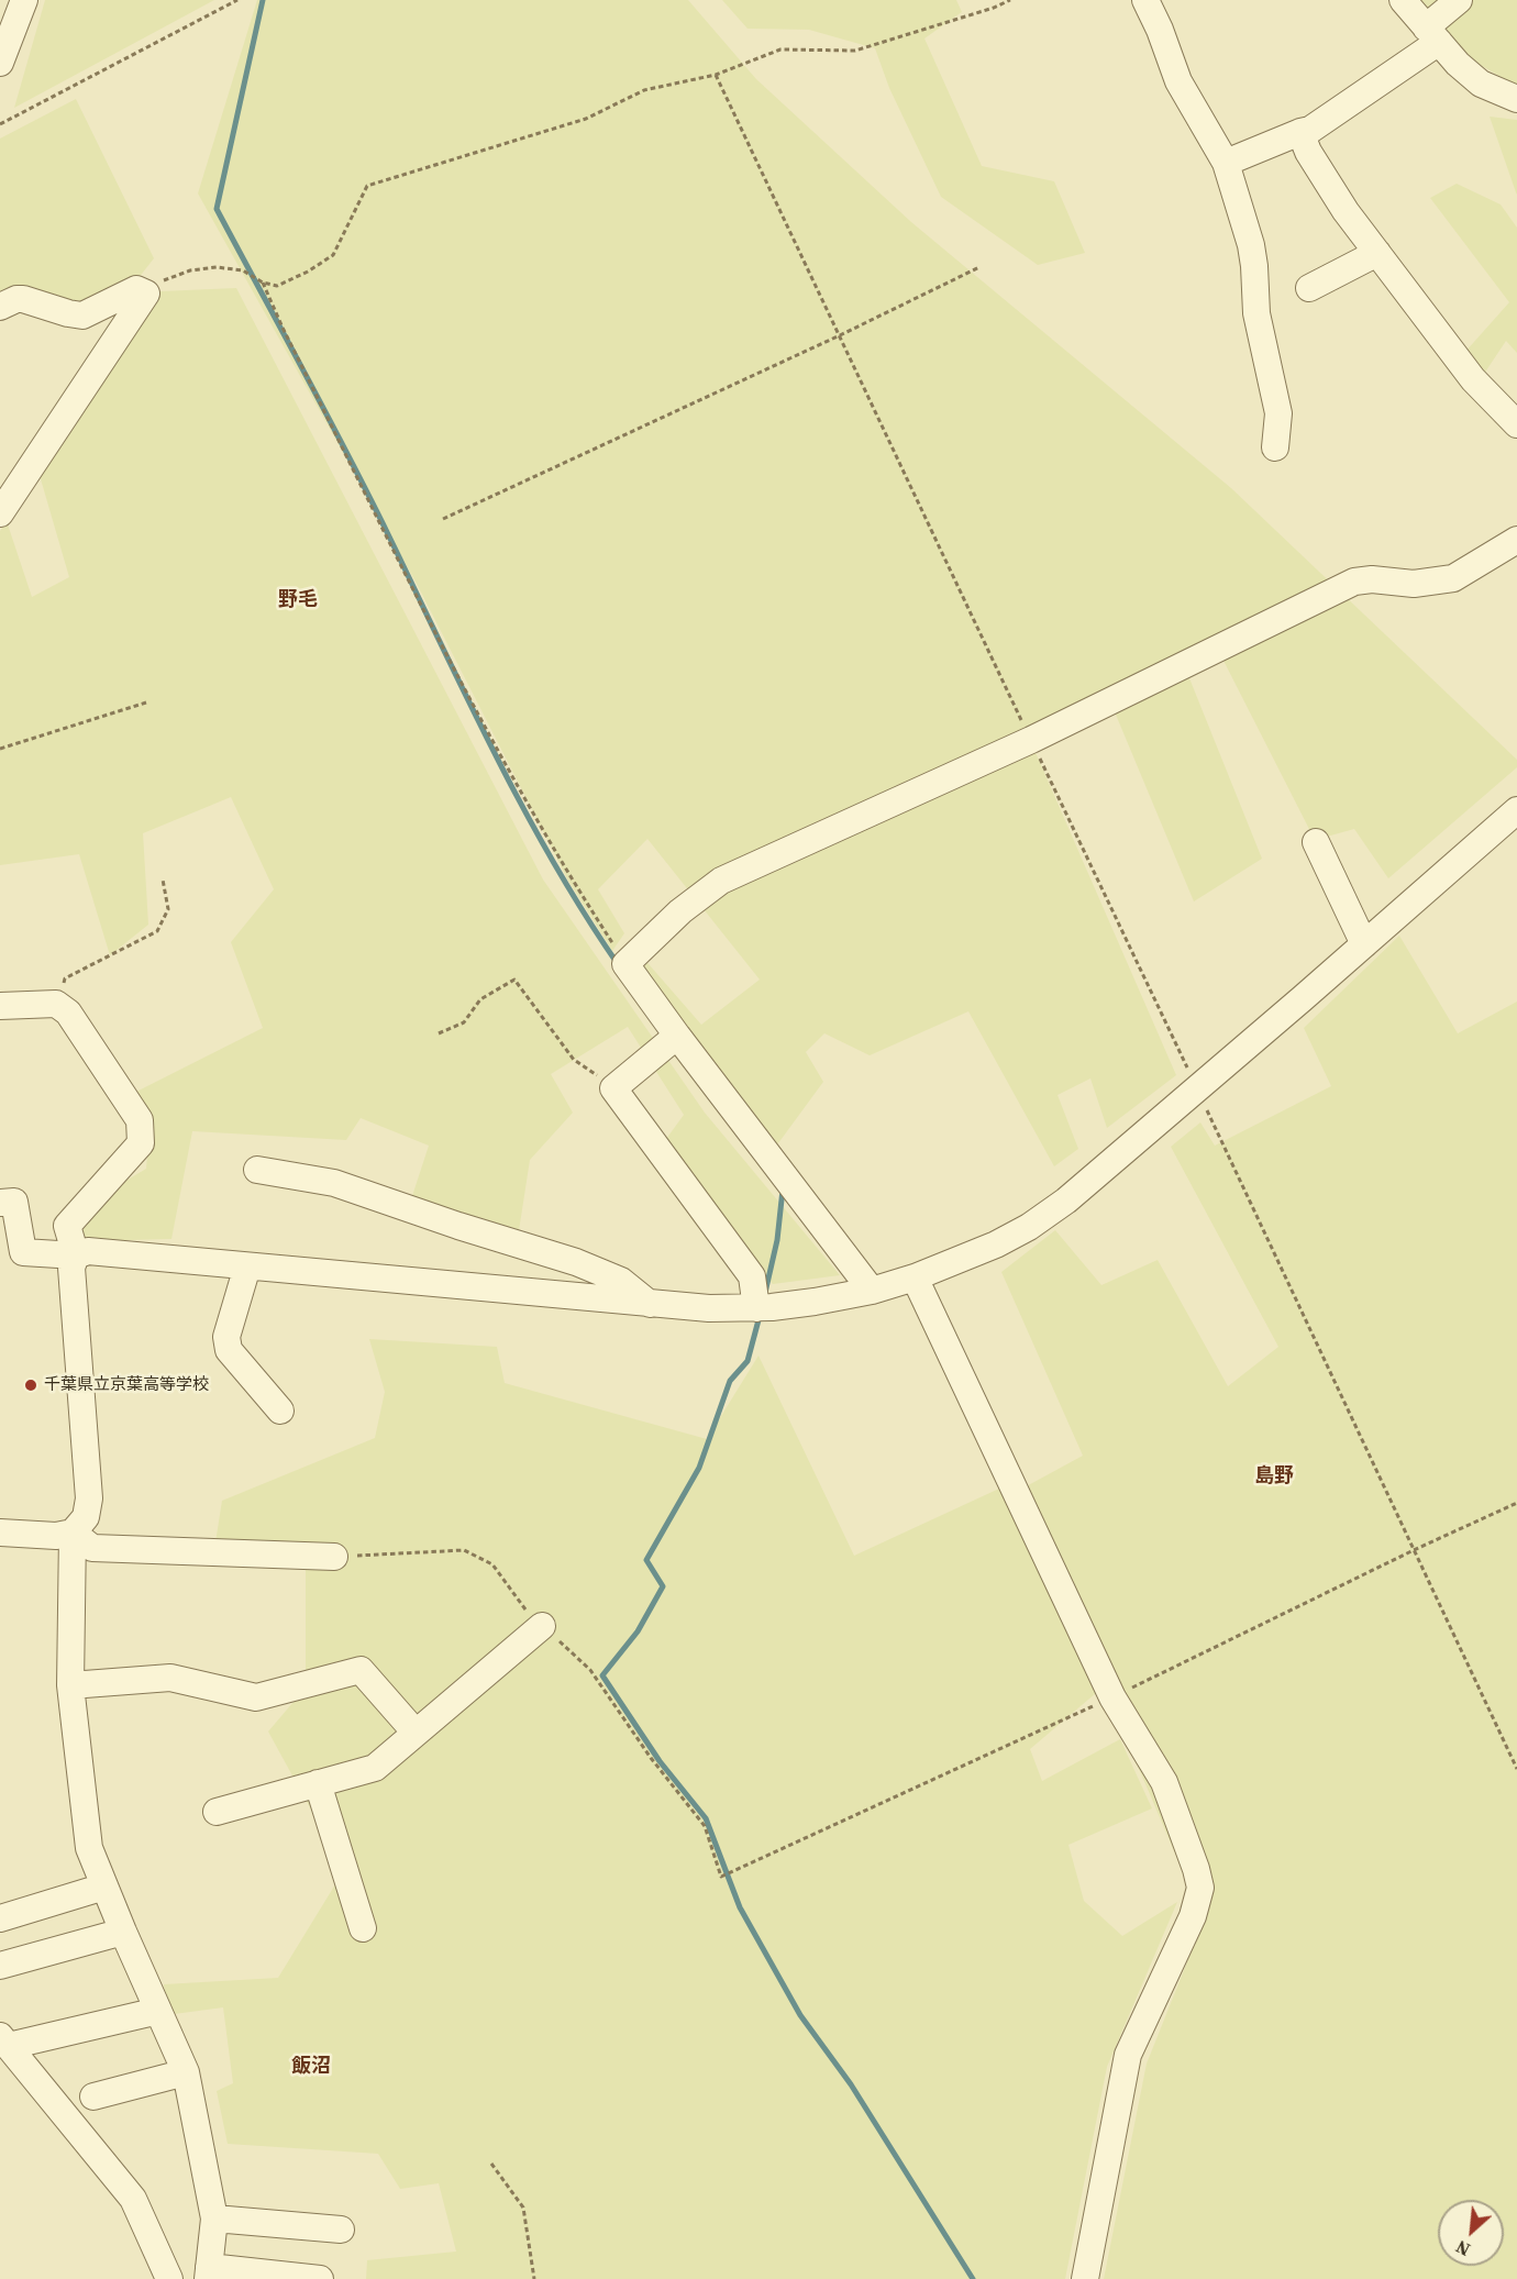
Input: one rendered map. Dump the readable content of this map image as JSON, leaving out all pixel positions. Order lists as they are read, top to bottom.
{
  "districts": ["野毛", "島野", "飯沼"],
  "places": ["千葉県立京葉高等学校"],
  "north": "bottom left"
}
